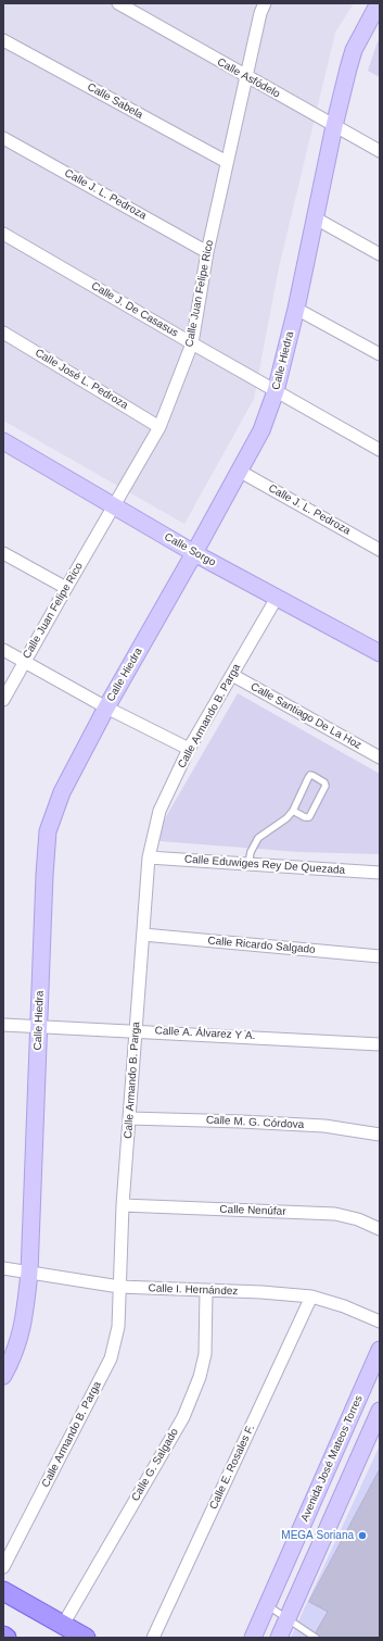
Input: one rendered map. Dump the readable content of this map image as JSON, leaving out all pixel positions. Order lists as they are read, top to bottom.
{
  "streets": {
    "street": [
      "Calle Asfódelo",
      "Calle Sabela",
      "Calle J. L. Pedroza",
      "Calle Juan Felipe Rico",
      "Calle J. De Casasus",
      "Calle Hiedra",
      "Calle José L. Pedroza",
      "Calle Sorgo",
      "Calle Armando B. Parga",
      "Calle Santiago De La Hoz",
      "Calle Eduwiges Rey De Quezada",
      "Calle Ricardo Salgado",
      "Calle A. Álvarez Y A.",
      "Calle M. G. Córdova",
      "Calle Nenúfar",
      "Calle I. Hernández",
      "Avenida José Mateos Torres",
      "Calle G. Salgado",
      "Calle E. Rosales F."
    ]
  },
  "crossings": [
    ["Calle Asfódelo", "Calle Juan Felipe Rico"],
    ["Calle Asfódelo", "Calle Hiedra"],
    ["Calle Sabela", "Calle Juan Felipe Rico"],
    ["Calle J. L. Pedroza", "Calle Juan Felipe Rico"],
    ["Calle J. L. Pedroza", "Calle Hiedra"],
    ["Calle Juan Felipe Rico", "Calle J. De Casasus"],
    ["Calle Juan Felipe Rico", "Calle José L. Pedroza"],
    ["Calle Juan Felipe Rico", "Calle Sorgo"],
    ["Calle J. De Casasus", "Calle Hiedra"],
    ["Calle Hiedra", "Calle Sorgo"],
    ["Calle Hiedra", "Calle A. Álvarez Y A."],
    ["Calle Hiedra", "Calle I. Hernández"],
    ["Calle Sorgo", "Calle Armando B. Parga"],
    ["Calle Armando B. Parga", "Calle Santiago De La Hoz"],
    ["Calle Armando B. Parga", "Calle Eduwiges Rey De Quezada"],
    ["Calle Armando B. Parga", "Calle Ricardo Salgado"],
    ["Calle Armando B. Parga", "Calle A. Álvarez Y A."],
    ["Calle Armando B. Parga", "Calle M. G. Córdova"],
    ["Calle Armando B. Parga", "Calle Nenúfar"],
    ["Calle Armando B. Parga", "Calle I. Hernández"],
    ["Calle I. Hernández", "Calle G. Salgado"],
    ["Calle I. Hernández", "Calle E. Rosales F."]
  ],
  "places": ["MEGA Soriana"]
}
